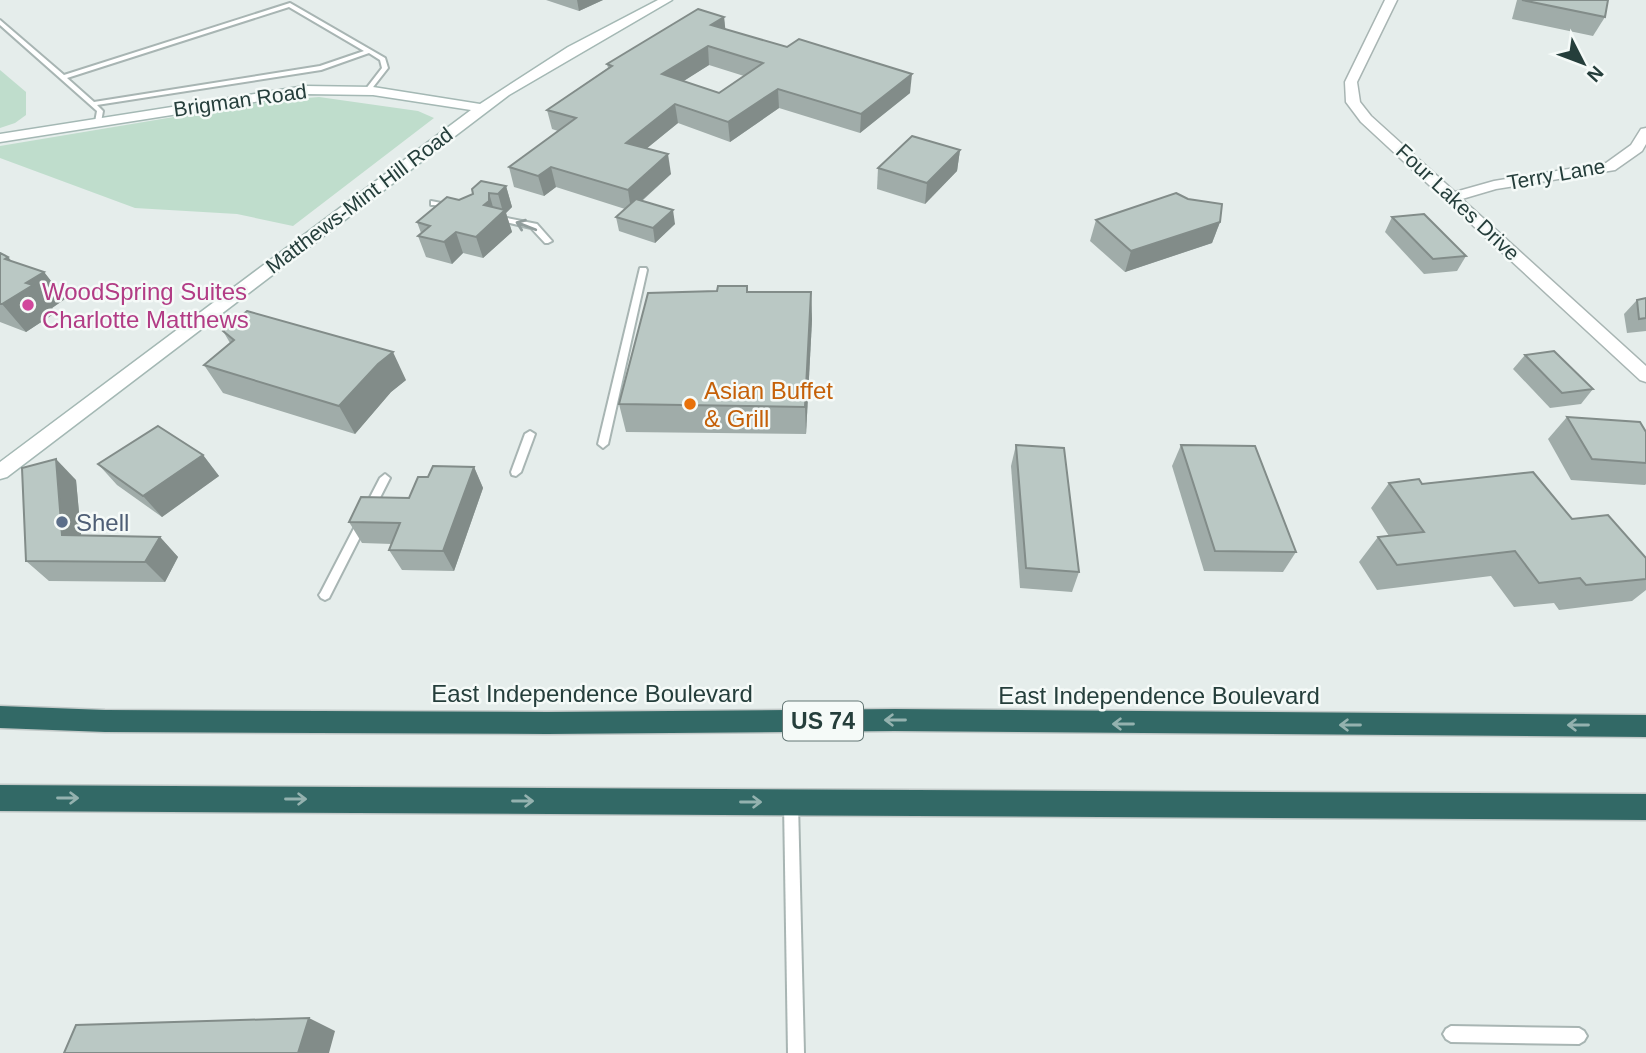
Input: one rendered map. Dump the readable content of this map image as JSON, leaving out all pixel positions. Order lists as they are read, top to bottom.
{
  "streets": {
    "highway": ["East Independence Boulevard", "US 74"],
    "street": [
      "Brigman Road",
      "Terry Lane",
      "Matthews-Mint Hill Road",
      "Four Lakes Drive"
    ]
  },
  "crossings": [
    ["Brigman Road", "Matthews-Mint Hill Road"],
    ["Terry Lane", "Four Lakes Drive"]
  ],
  "places": ["WoodSpring Suites Charlotte Matthews", "Asian Buffet & Grill", "Shell"],
  "north": "bottom right"
}
